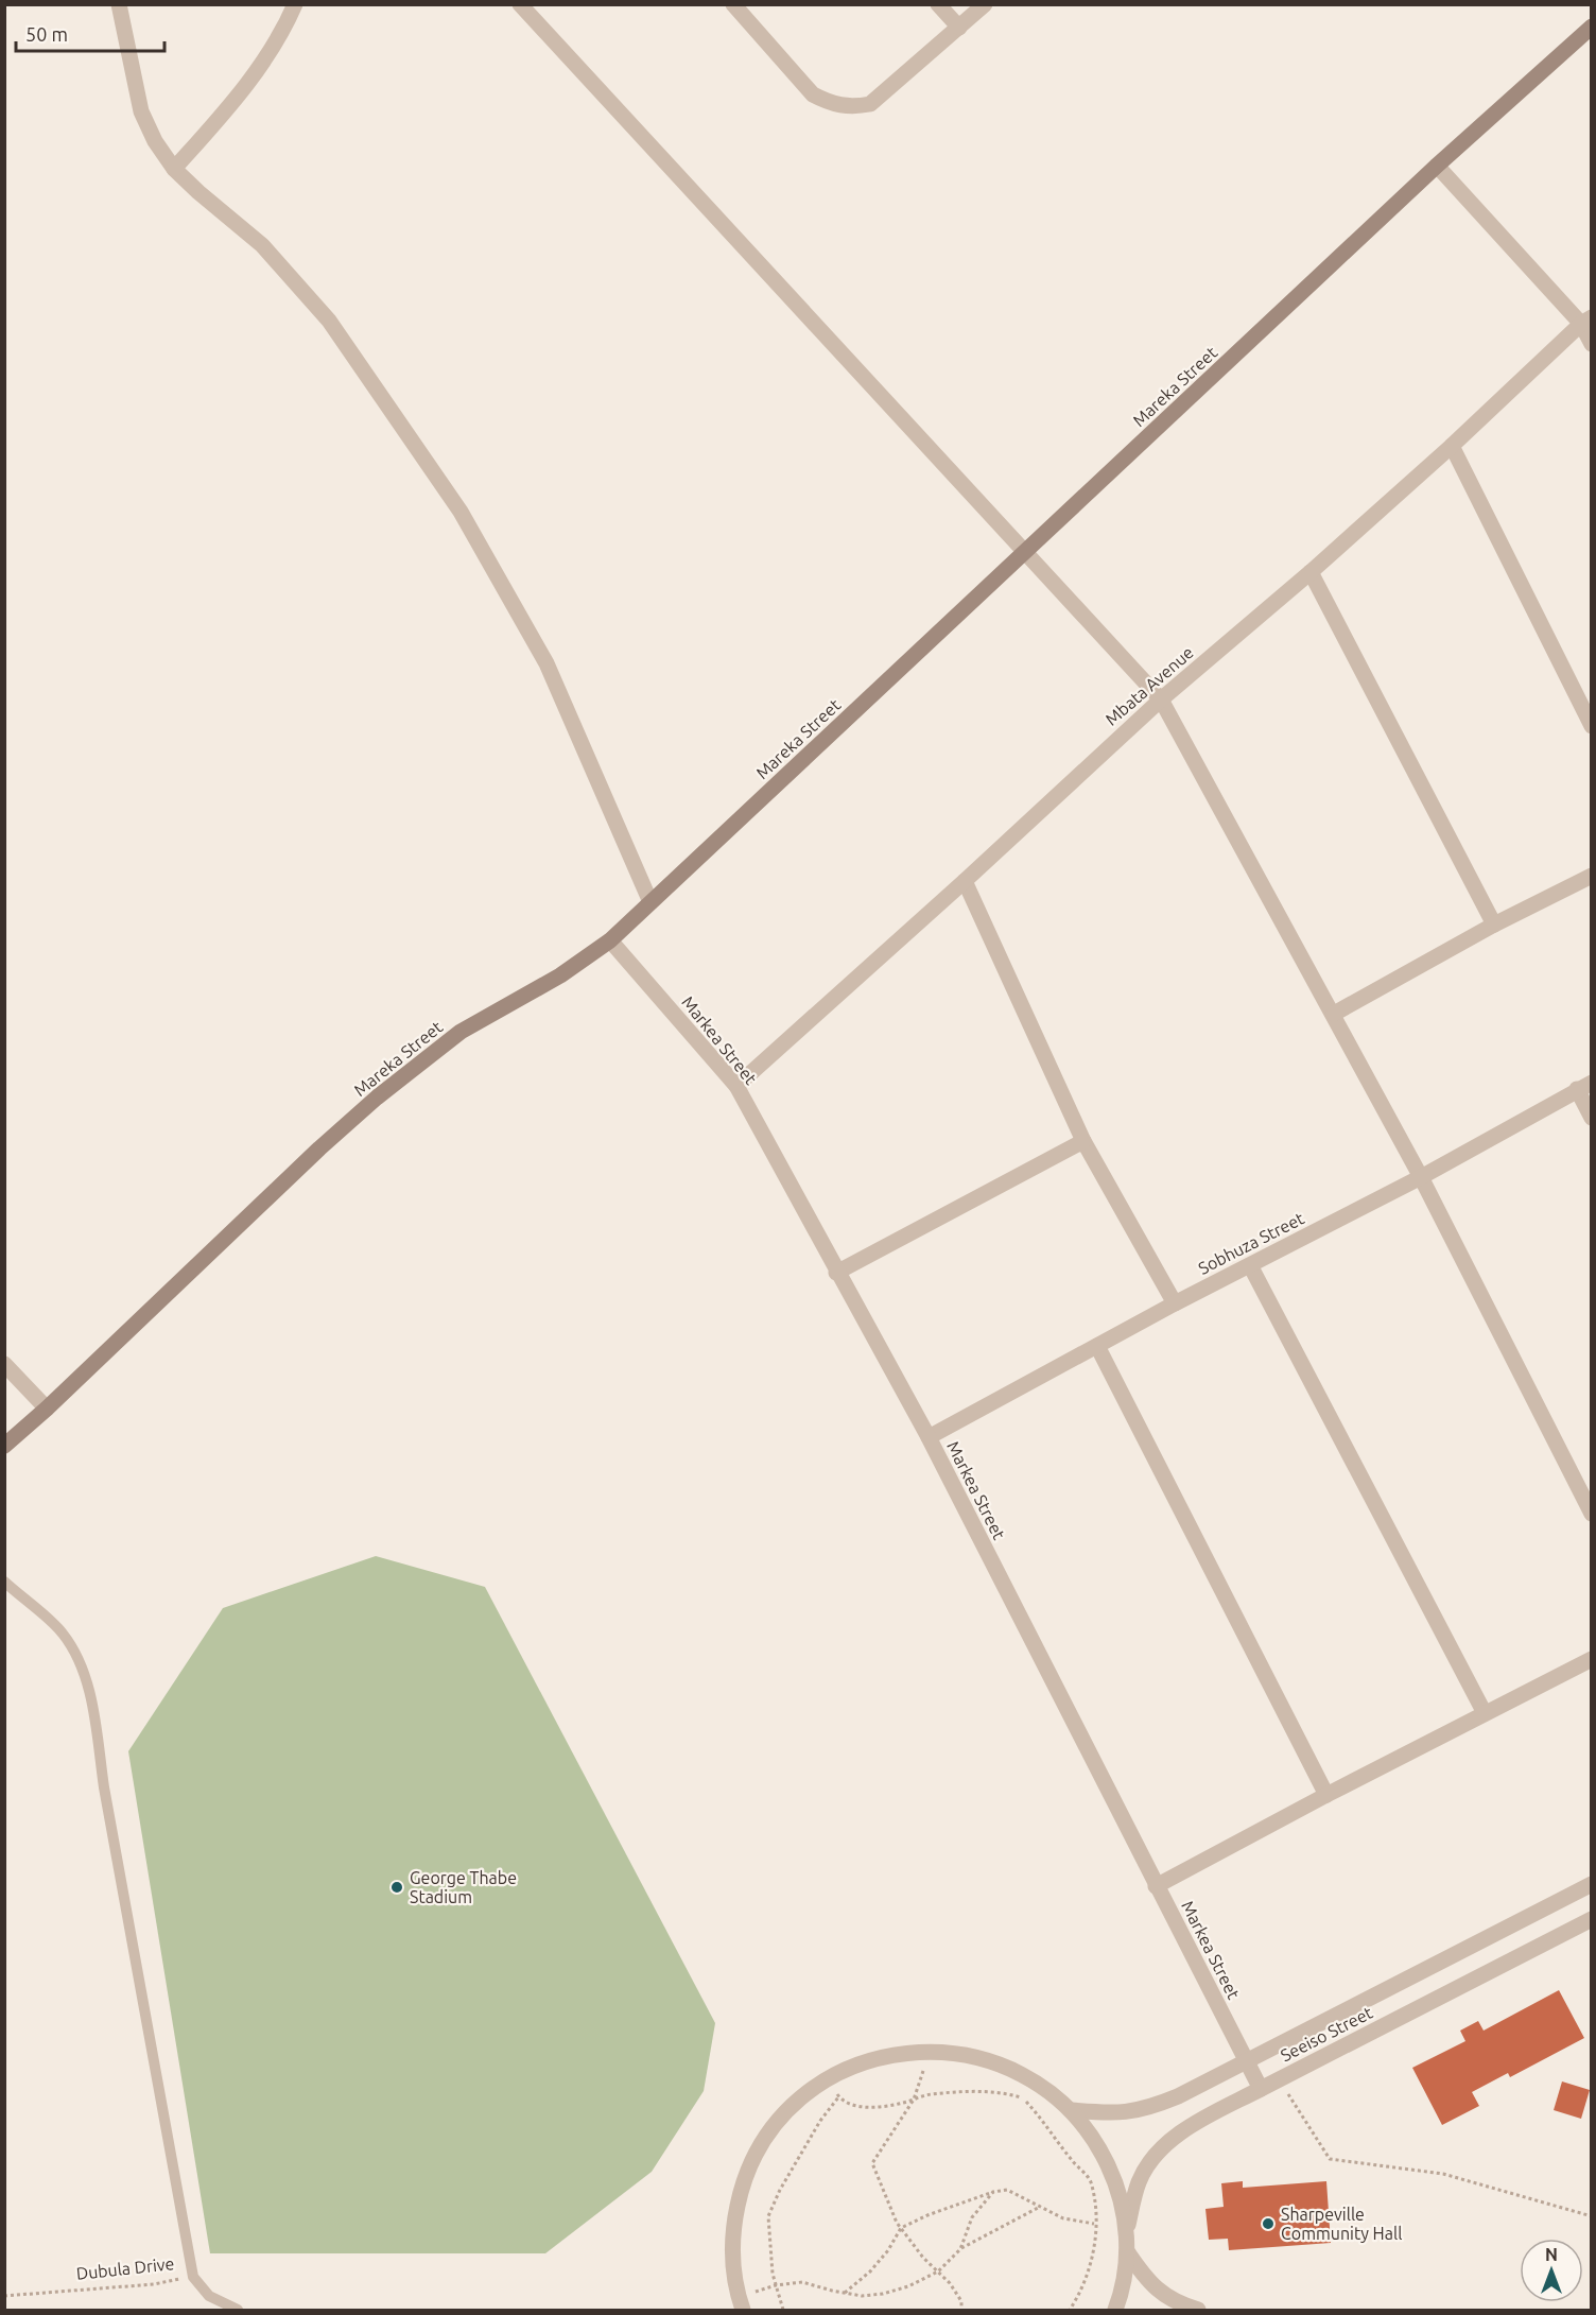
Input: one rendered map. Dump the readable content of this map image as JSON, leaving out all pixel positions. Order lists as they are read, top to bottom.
{
  "streets": {
    "main road": ["Mareka Street"],
    "street": [
      "Mbata Avenue",
      "Markea Street",
      "Sobhuza Street",
      "Seeiso Street"
    ],
    "lane": ["Dubula Drive"]
  },
  "crossings": [
    ["Mareka Street", "Markea Street"],
    ["Mbata Avenue", "Markea Street"],
    ["Markea Street", "Sobhuza Street"],
    ["Markea Street", "Seeiso Street"]
  ],
  "places": ["George Thabe Stadium", "Sharpeville Community Hall"],
  "scale_bar": "50 m",
  "north": "top"
}
